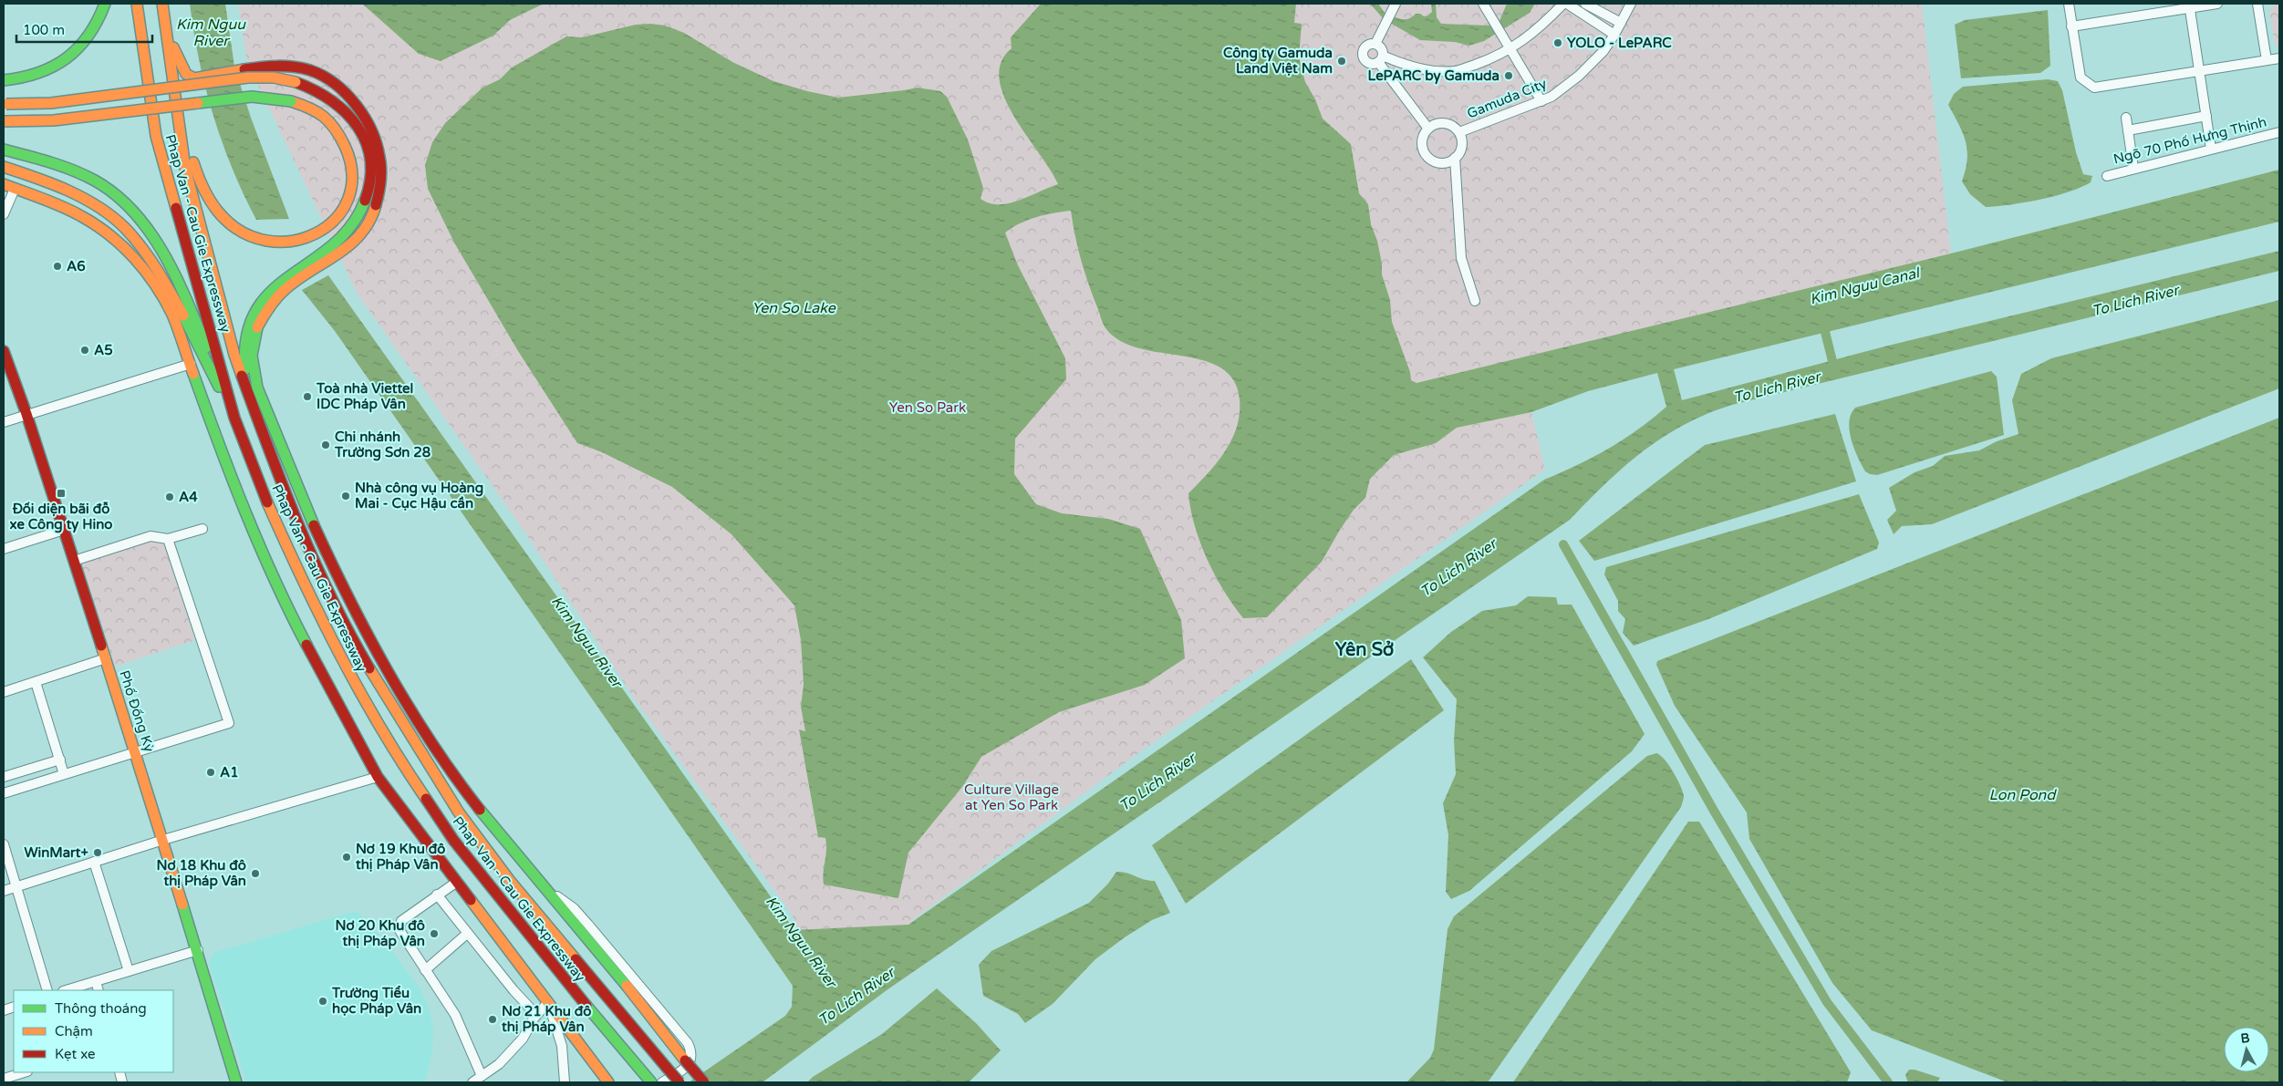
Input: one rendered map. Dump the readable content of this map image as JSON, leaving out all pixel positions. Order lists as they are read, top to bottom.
{
  "streets": {
    "main road": ["Phap Van - Cau Gie Expressway", "Phố Đống Kỳ"],
    "street": ["Gamuda City", "Ngõ 70 Phố Hưng Thịnh"]
  },
  "districts": ["Yên Sở"],
  "water": [
    "Kim Nguu River",
    "Kim Nguu Canal",
    "To Lich River",
    "Yen So Lake",
    "Lon Pond"
  ],
  "parks": ["Yen So Park", "Culture Village at Yen So Park"],
  "places": {
    "other": [
      "YOLO - LePARC",
      "Công ty Gamuda Land Việt Nam",
      "LePARC by Gamuda",
      "A6",
      "A5",
      "Toà nhà Viettel IDC Pháp Vân",
      "Chi nhánh Trường Sơn 28",
      "Nhà công vụ Hoàng Mai - Cục Hậu cần",
      "A4",
      "A1",
      "WinMart+",
      "Nơ 19 Khu đô thị Pháp Vân",
      "Nơ 18 Khu đô thị Pháp Vân",
      "Nơ 20 Khu đô thị Pháp Vân",
      "Trường Tiểu học Pháp Vân",
      "Nơ 21 Khu đô thị Pháp Vân"
    ],
    "transit": ["Đối diện bãi đỗ xe Công ty Hino"]
  },
  "legend": ["Thông thoáng", "Chậm", "Kẹt xe"],
  "scale_bar": "100 m",
  "north": "top"
}
